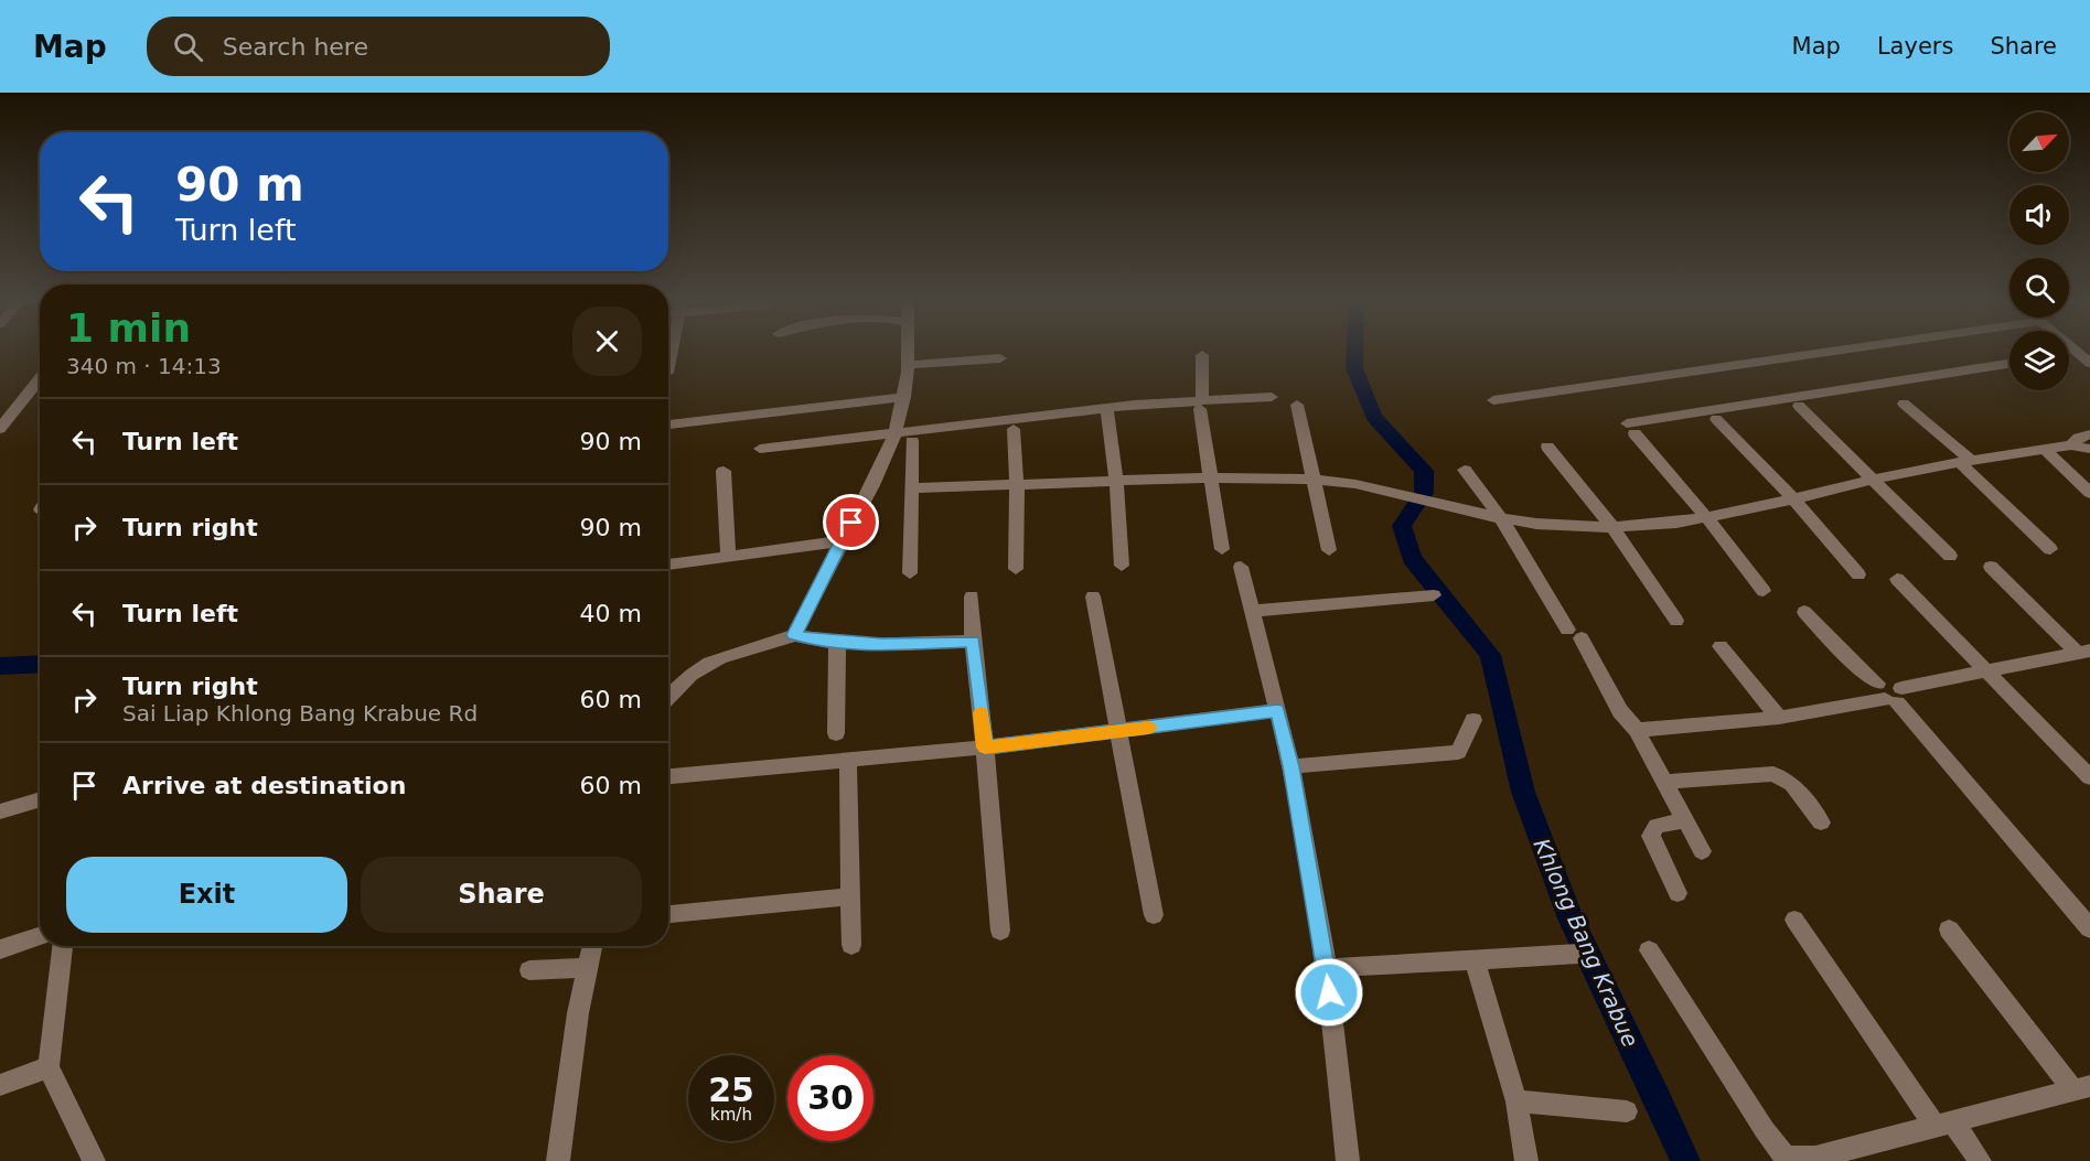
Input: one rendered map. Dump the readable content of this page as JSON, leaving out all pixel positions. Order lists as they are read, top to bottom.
{
  "water": ["Khlong Bang Krabue"],
  "north": "top right",
  "page": {
    "header": "Map",
    "search": "Search here",
    "nav": ["Map", "Layers", "Share"],
    "turn": ["90 m", "Turn left"],
    "heading": ["1 min", "340 m · 14:13"],
    "list": [
      {
        "name": "Turn left",
        "value": "90 m"
      },
      {
        "name": "Turn right",
        "value": "90 m"
      },
      {
        "name": "Turn left",
        "value": "40 m"
      },
      {
        "name": "Turn right",
        "note": "Sai Liap Khlong Bang Krabue Rd",
        "value": "60 m"
      },
      {
        "name": "Arrive at destination",
        "value": "60 m"
      }
    ],
    "buttons": ["Exit", "Share"],
    "speed": "25 km/h",
    "limit": "30"
  }
}
